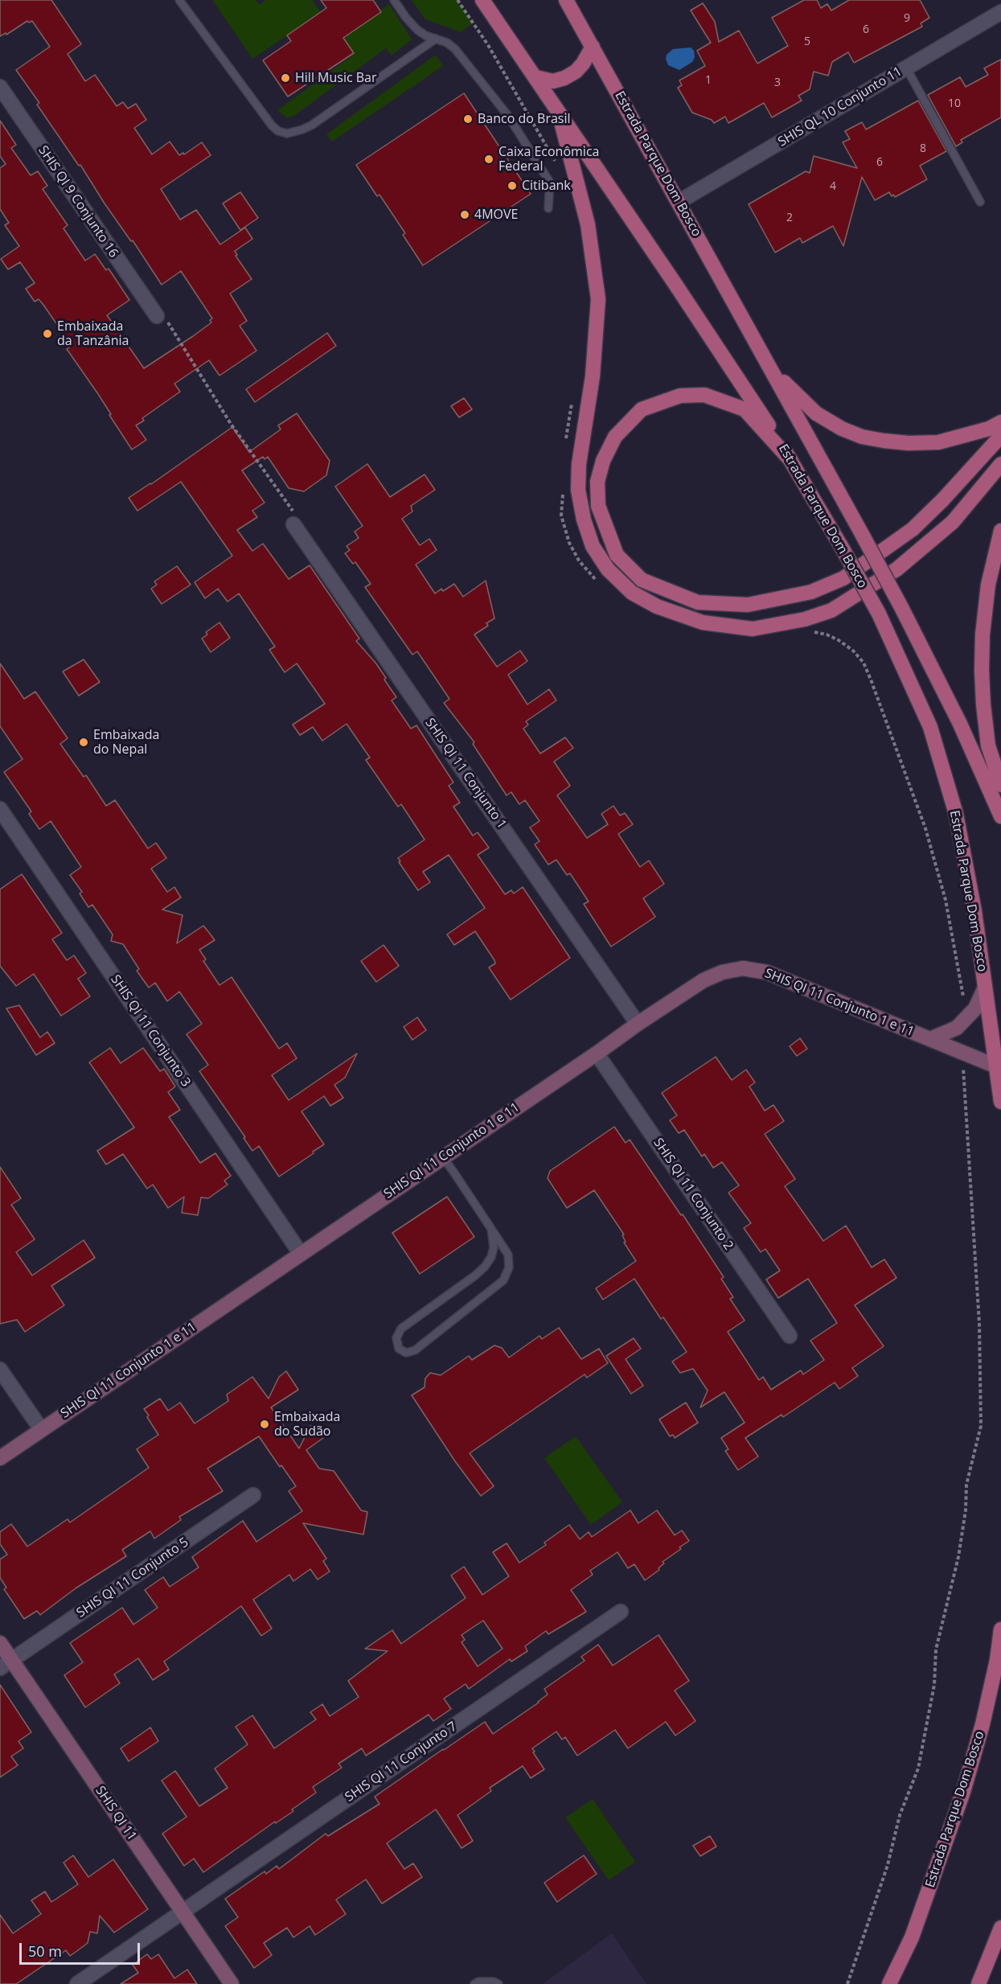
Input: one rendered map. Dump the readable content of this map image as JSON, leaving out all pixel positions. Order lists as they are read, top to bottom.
{
  "streets": {
    "main road": ["Estrada Parque Dom Bosco"],
    "street": [
      "SHIS QL 10 Conjunto 11",
      "SHIS QI 9 Conjunto 16",
      "SHIS QI 11 Conjunto 1",
      "SHIS QI 11 Conjunto 1 e 11",
      "SHIS QI 11 Conjunto 3",
      "SHIS QI 11 Conjunto 2",
      "SHIS QI 11 Conjunto 5",
      "SHIS QI 11 Conjunto 7",
      "SHIS QI 11"
    ]
  },
  "crossings": [
    ["SHIS QL 10 Conjunto 11", "Estrada Parque Dom Bosco"],
    ["Estrada Parque Dom Bosco", "SHIS QI 11 Conjunto 1 e 11"],
    ["SHIS QI 11 Conjunto 1", "SHIS QI 11 Conjunto 1 e 11"],
    ["SHIS QI 11 Conjunto 1 e 11", "SHIS QI 11 Conjunto 3"],
    ["SHIS QI 11 Conjunto 1 e 11", "SHIS QI 11 Conjunto 2"],
    ["SHIS QI 11 Conjunto 5", "SHIS QI 11"],
    ["SHIS QI 11 Conjunto 7", "SHIS QI 11"]
  ],
  "places": [
    "Hill Music Bar",
    "Banco do Brasil",
    "Caixa Econômica Federal",
    "Citibank",
    "4MOVE",
    "Embaixada da Tanzânia",
    "Embaixada do Nepal",
    "Embaixada do Sudão"
  ],
  "house_numbers": [
    "9",
    "6",
    "5",
    "1",
    "3",
    "10",
    "8",
    "6",
    "4",
    "2"
  ],
  "scale_bar": "50 m"
}
